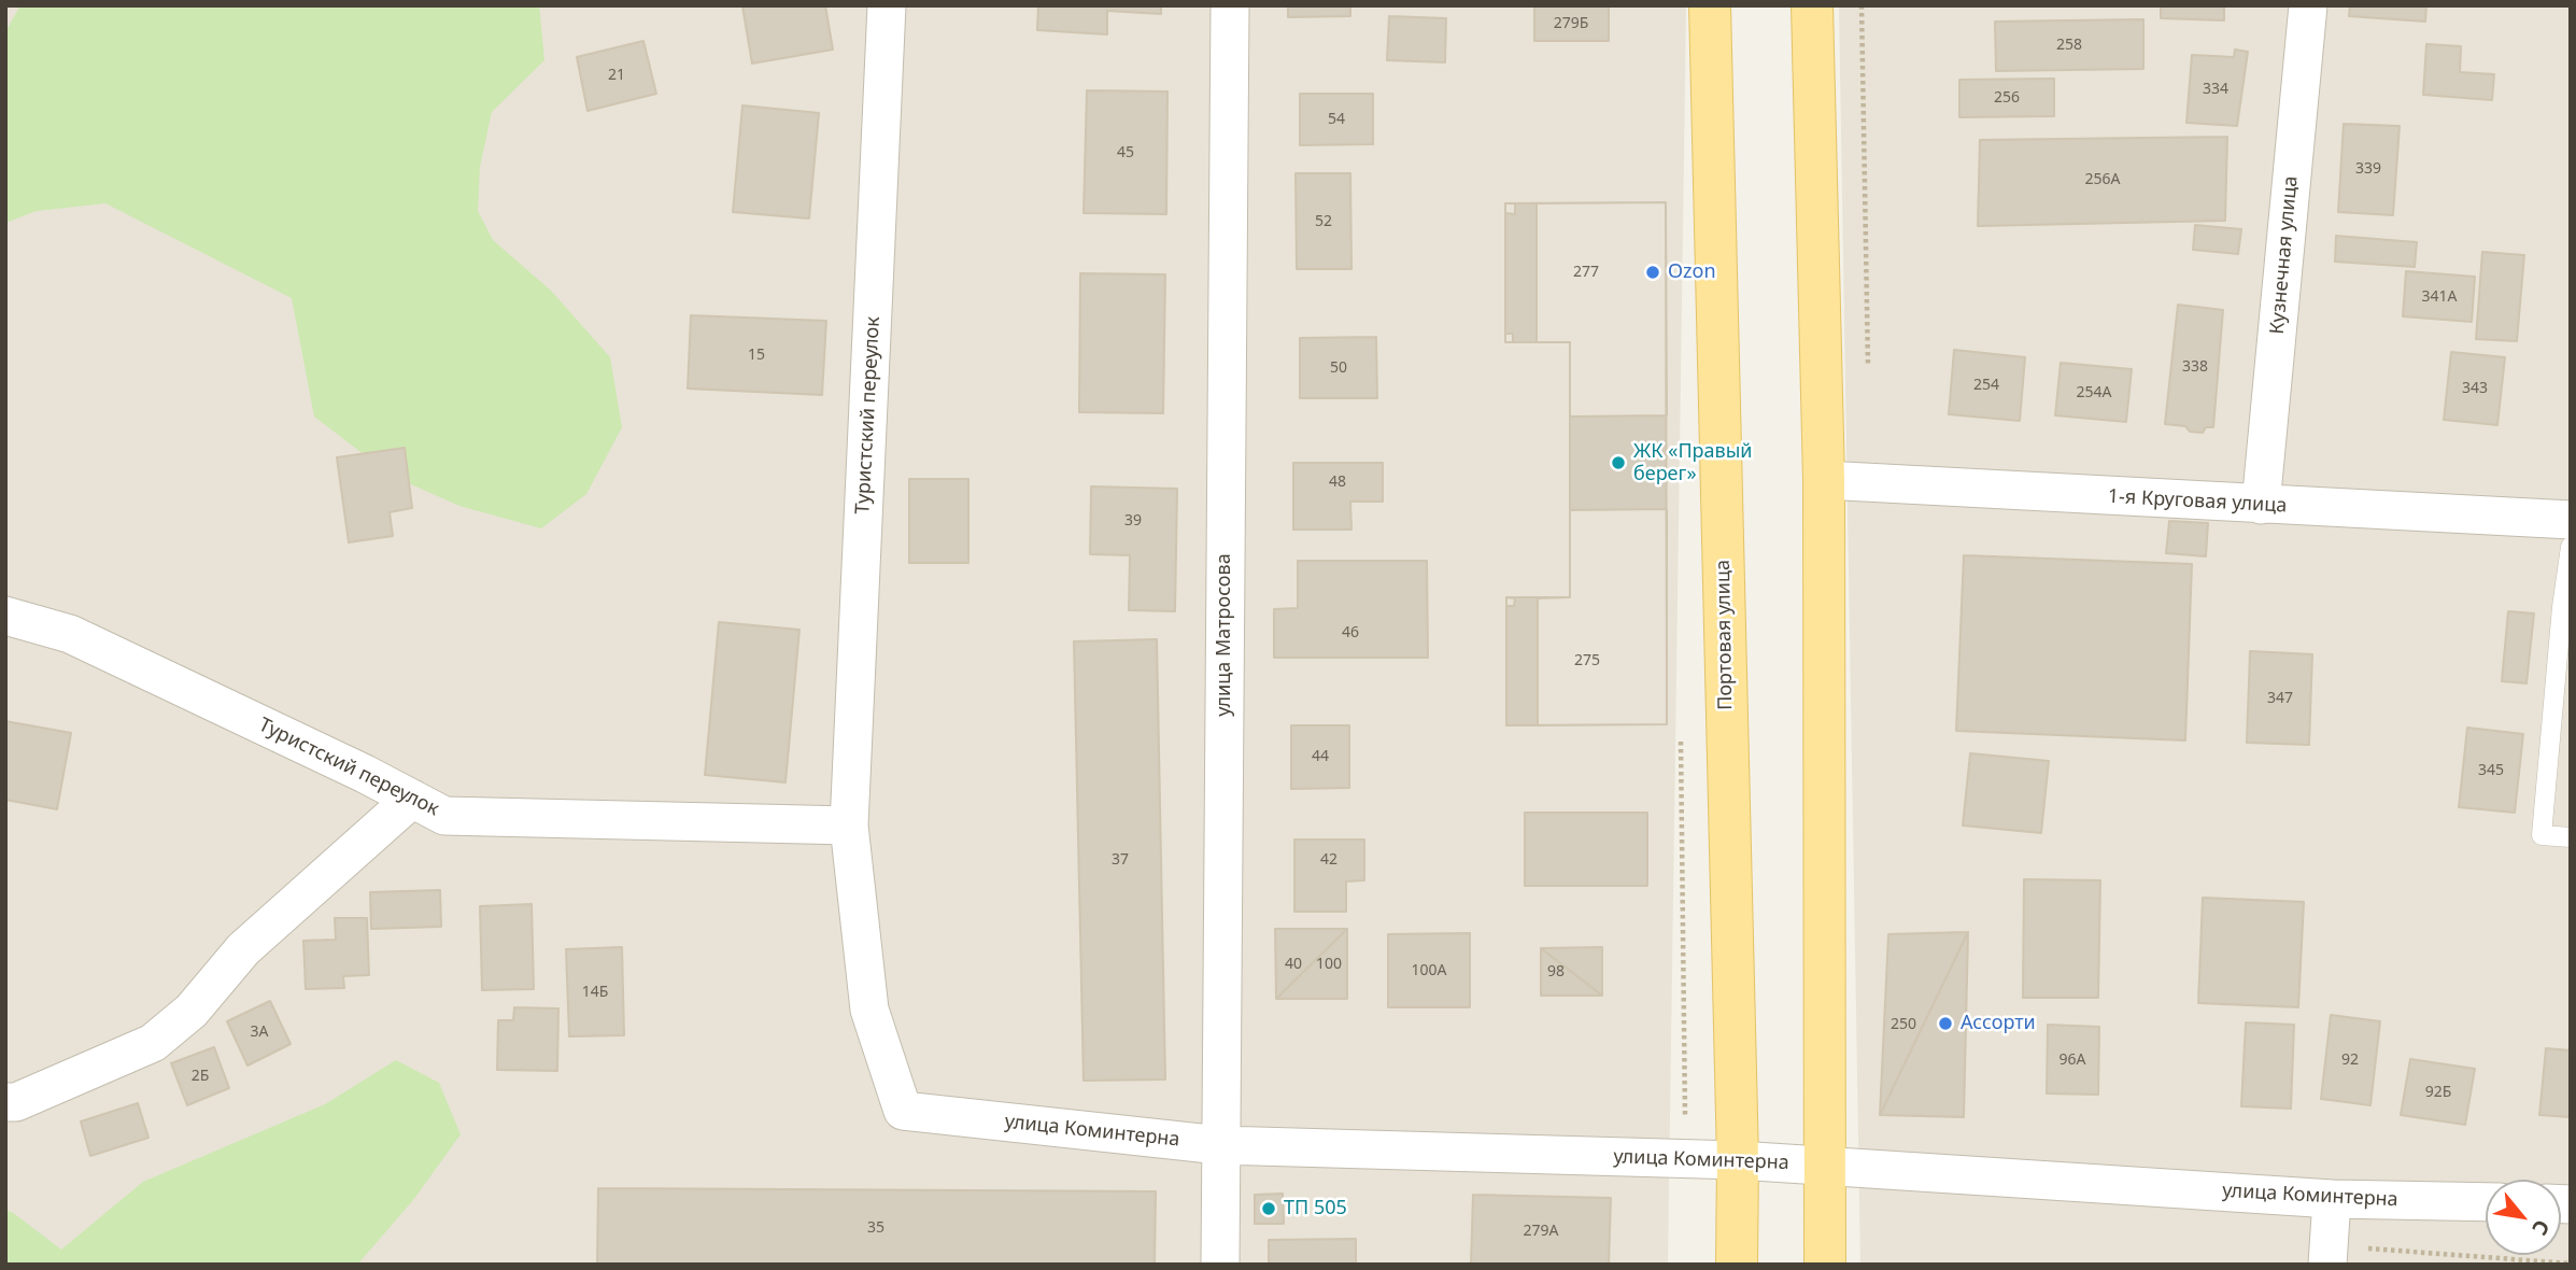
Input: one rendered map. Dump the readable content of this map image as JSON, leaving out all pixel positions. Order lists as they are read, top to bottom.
{
  "streets": {
    "main road": ["Портовая улица"],
    "street": [
      "Кузнечная улица",
      "Туристский переулок",
      "1-я Круговая улица",
      "улица Матросова",
      "улица Коминтерна"
    ]
  },
  "crossings": [
    ["Кузнечная улица", "1-я Круговая улица"],
    ["Туристский переулок", "улица Коминтерна"],
    ["улица Матросова", "улица Коминтерна"],
    ["Портовая улица", "улица Коминтерна"]
  ],
  "places": [
    "Ozon",
    "ЖК «Правый берег»",
    "Ассорти",
    "ТП 505"
  ],
  "house_numbers": [
    "279Б",
    "258",
    "21",
    "334",
    "256",
    "54",
    "45",
    "339",
    "256А",
    "52",
    "277",
    "341А",
    "15",
    "338",
    "50",
    "254",
    "343",
    "254А",
    "48",
    "39",
    "46",
    "275",
    "347",
    "44",
    "345",
    "37",
    "42",
    "40",
    "100",
    "100А",
    "98",
    "14Б",
    "250",
    "3А",
    "96А",
    "92",
    "2Б",
    "92Б",
    "35",
    "279А"
  ],
  "north": "bottom right"
}
